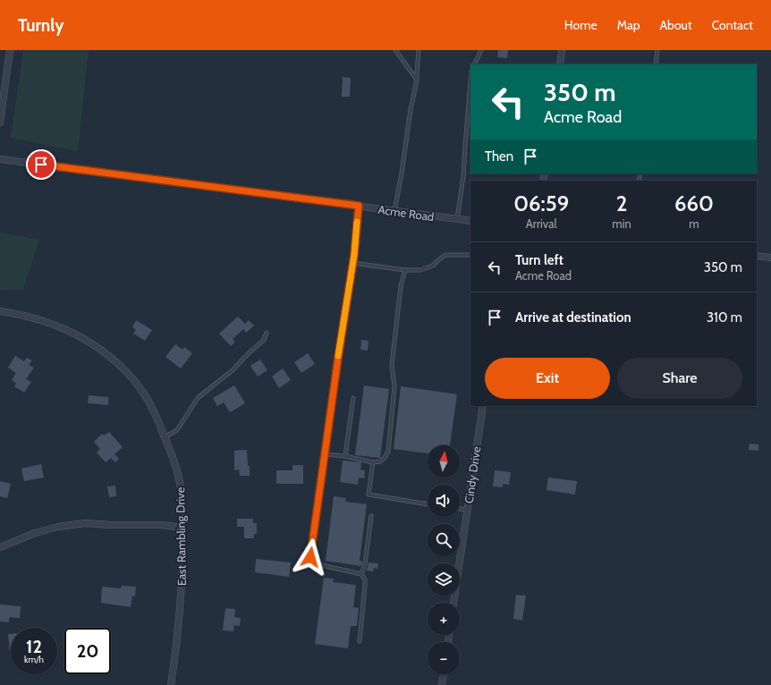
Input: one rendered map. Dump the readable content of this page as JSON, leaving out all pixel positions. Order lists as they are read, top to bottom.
{
  "streets": {
    "street": ["Acme Road", "Cindy Drive", "East Rambling Drive"]
  },
  "north": "top",
  "page": {
    "header": "Turnly",
    "nav": [
      "Home",
      "Map",
      "About",
      "Contact"
    ],
    "turn": ["350 m", "Acme Road"],
    "then": "Then",
    "eta": [
      "06:59",
      "Arrival",
      "2",
      "min",
      "660",
      "m"
    ],
    "list": [
      {
        "name": "Turn left",
        "note": "Acme Road",
        "value": "350 m"
      },
      {
        "name": "Arrive at destination",
        "value": "310 m"
      }
    ],
    "buttons": ["Exit", "Share"],
    "map_buttons": ["+", "−"],
    "speed": "12 km/h",
    "limit": "20"
  }
}
